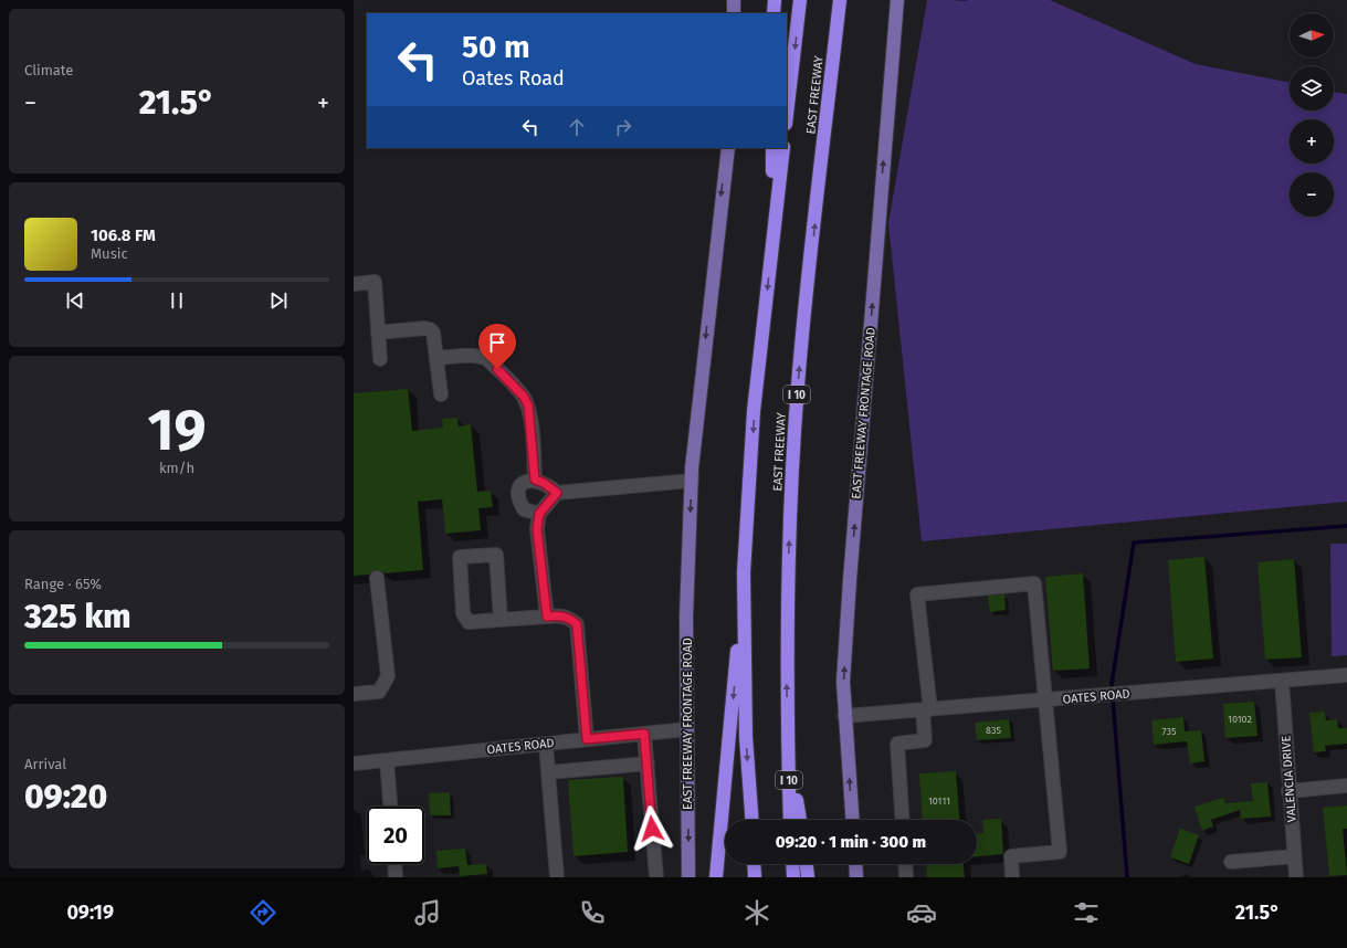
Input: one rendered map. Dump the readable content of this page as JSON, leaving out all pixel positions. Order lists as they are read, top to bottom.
{
  "streets": {
    "highway": ["EAST FREEWAY", "I 10"],
    "main road": ["EAST FREEWAY FRONTAGE ROAD"],
    "street": ["OATES ROAD", "VALENCIA DRIVE"]
  },
  "crossings": [
    ["EAST FREEWAY FRONTAGE ROAD", "OATES ROAD"],
    ["OATES ROAD", "VALENCIA DRIVE"]
  ],
  "house_numbers": [
    "10102",
    "835",
    "735",
    "10111"
  ],
  "north": "right",
  "page": {
    "tile": [
      "Climate",
      ["19", "km/h"],
      ["Range · 65%", "325 km"],
      ["Arrival", "09:20"]
    ],
    "map_buttons": ["+", "−"],
    "turn": ["50 m", "Oates Road"],
    "heat": ["−", "21.5°", "+"],
    "song": ["106.8 FM", "Music"],
    "limit": "20",
    "trip": "09:20 · 1 min · 300 m",
    "tabs": ["09:19", "21.5°"]
  }
}
